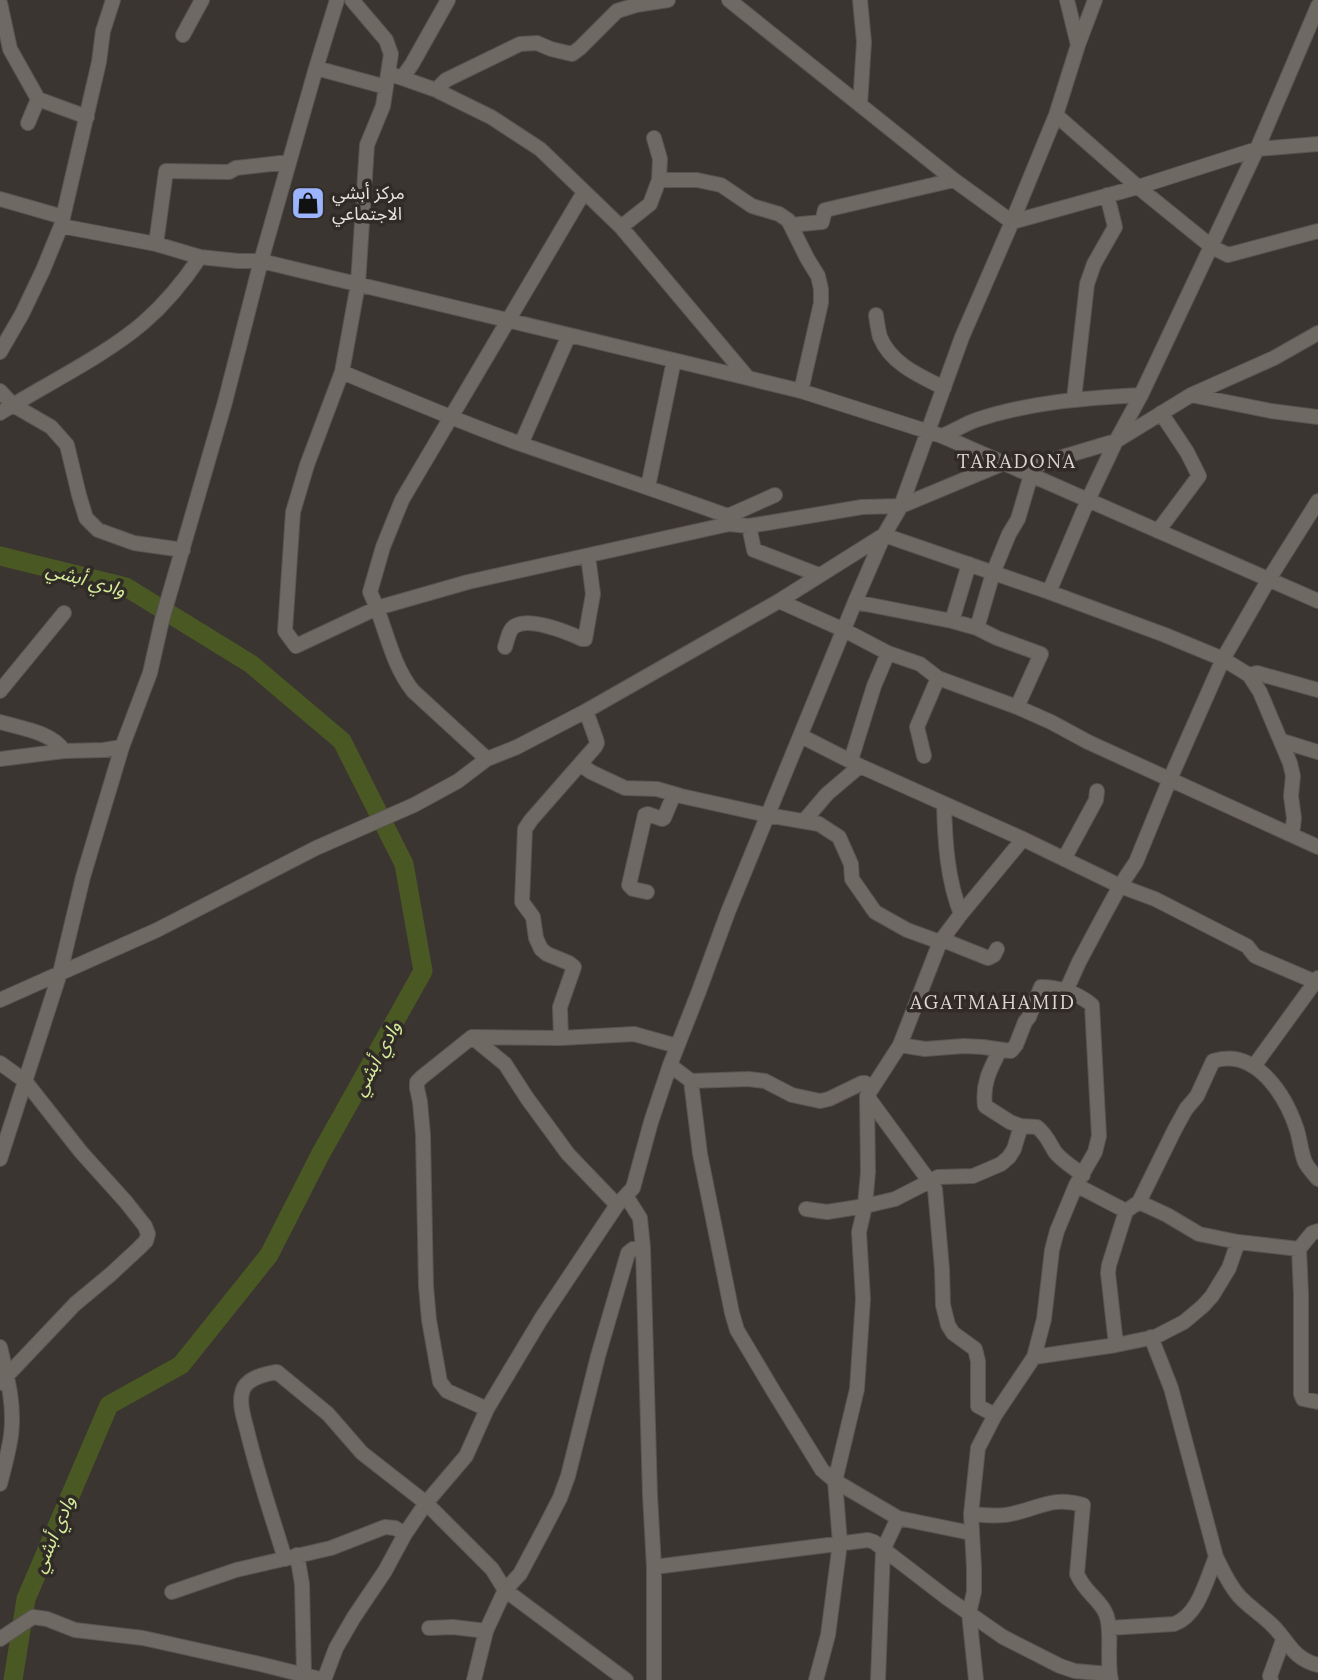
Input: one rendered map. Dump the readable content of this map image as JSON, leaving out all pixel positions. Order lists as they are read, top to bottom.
{
  "districts": ["TARADONA", "AGATMAHAMID"],
  "water": ["وادي أبشي"],
  "places": {
    "shop": ["مركز أبشي الاجتماعي"]
  }
}
